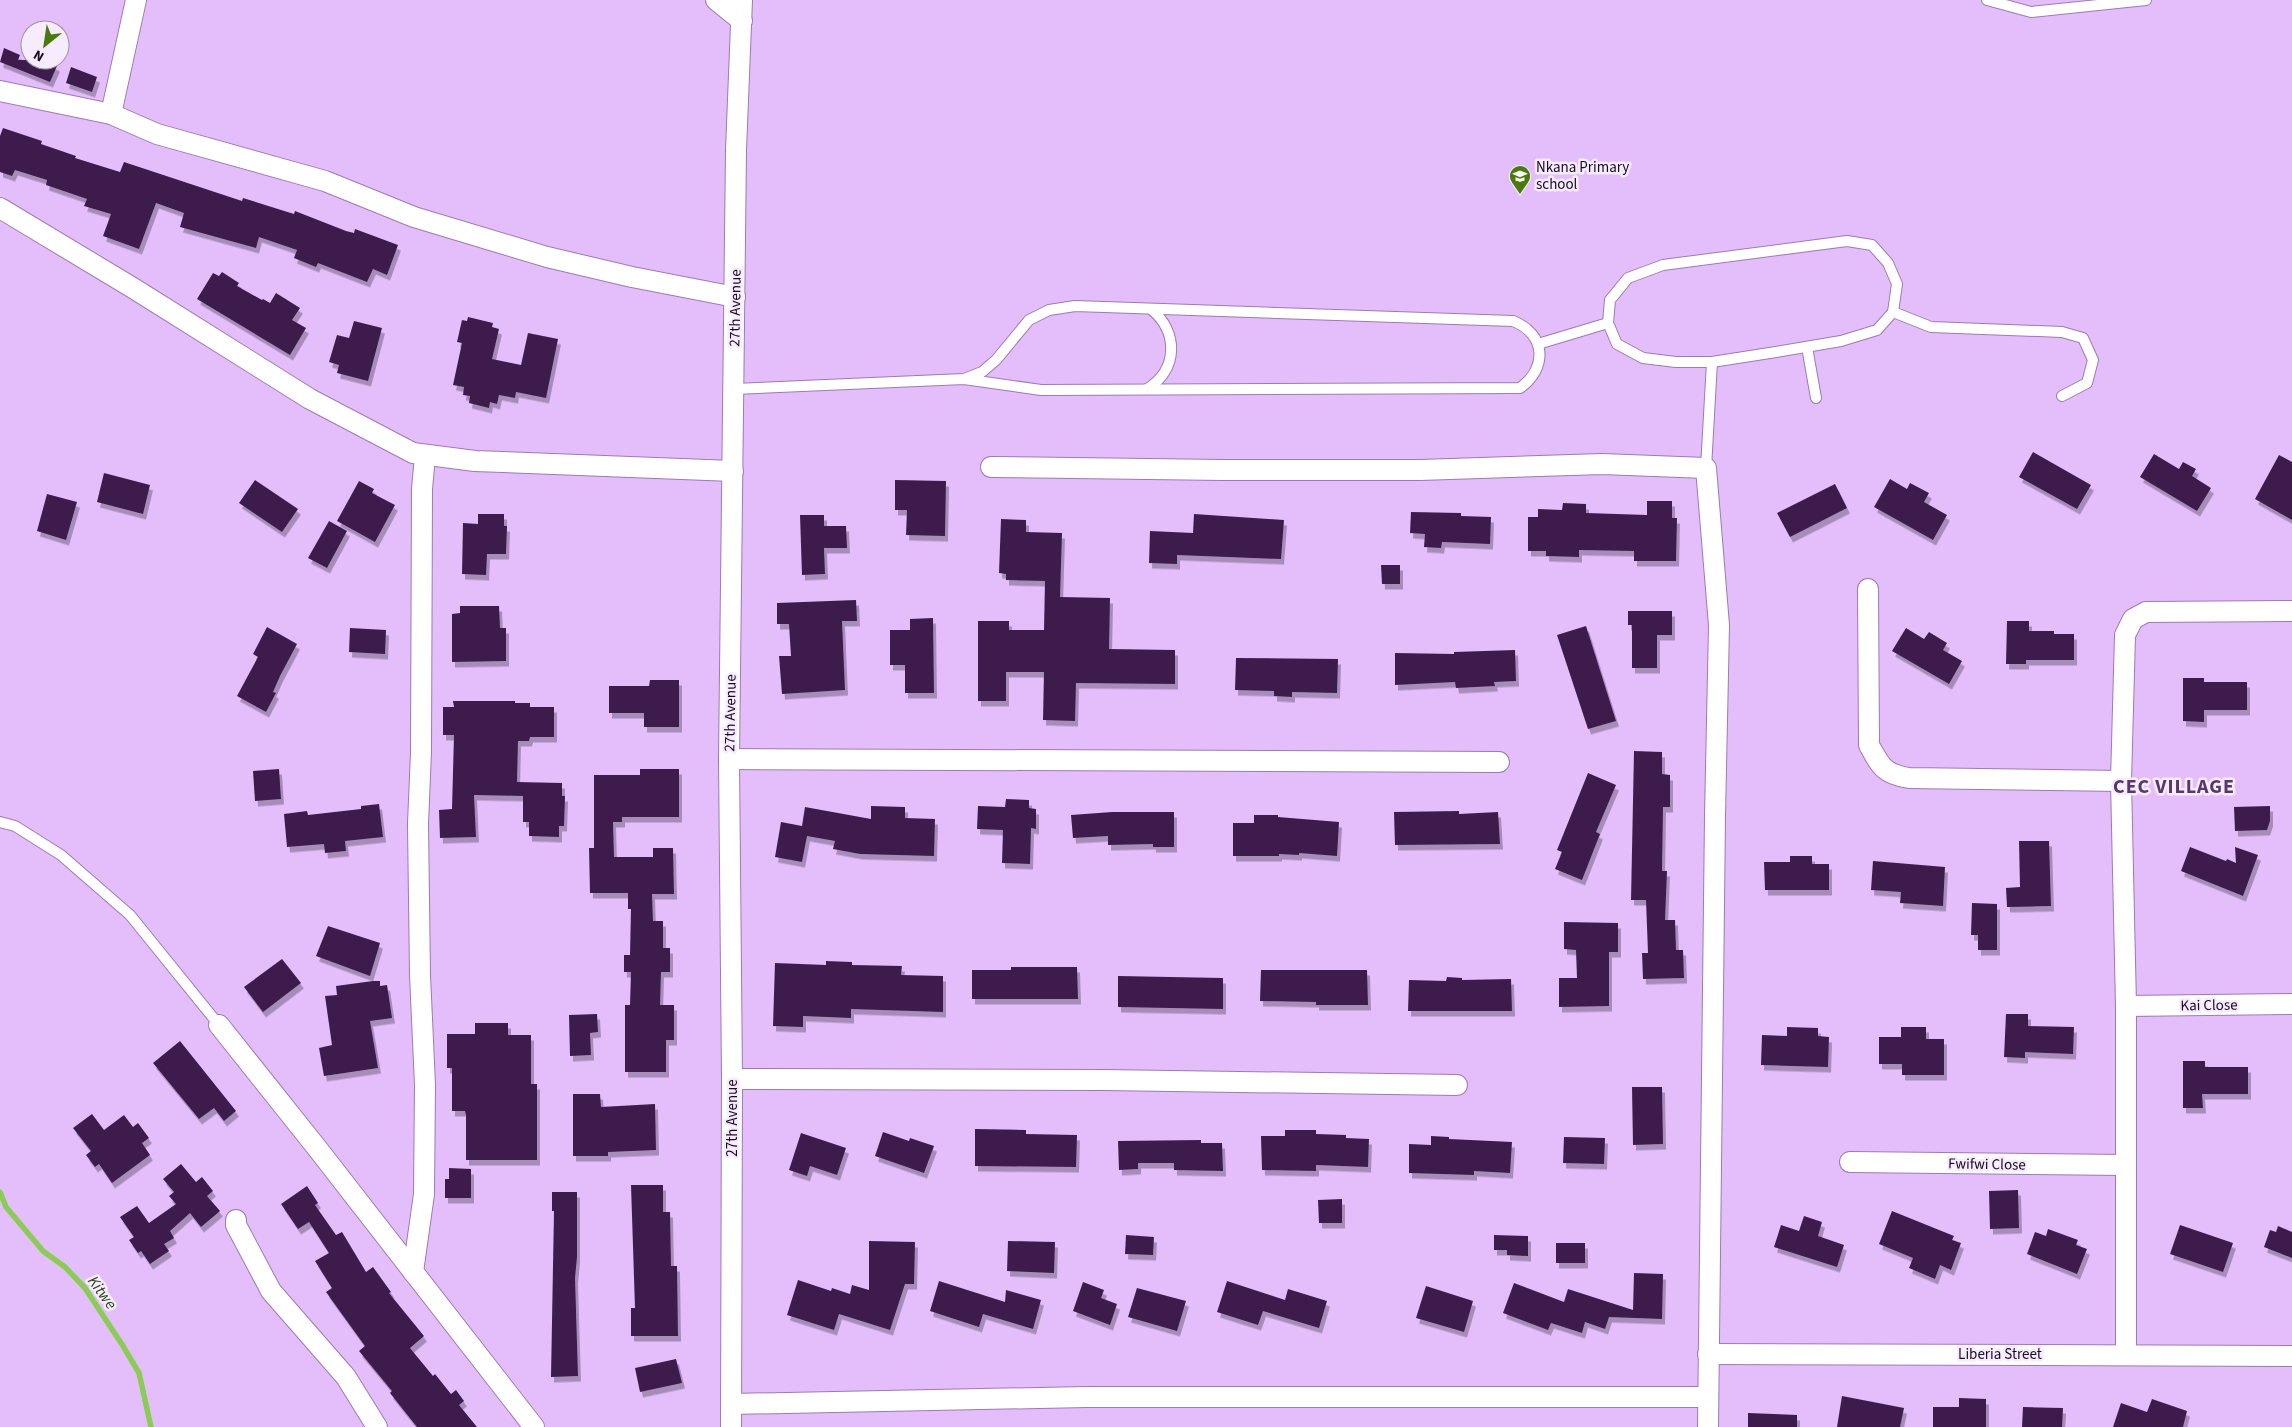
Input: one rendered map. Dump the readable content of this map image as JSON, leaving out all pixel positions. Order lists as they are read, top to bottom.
{
  "streets": {
    "street": [
      "27th Avenue",
      "Kai Close",
      "Fwifwi Close",
      "Liberia Street"
    ]
  },
  "districts": ["CEC VILLAGE"],
  "water": ["Kitwe"],
  "places": {
    "school or university": ["Nkana Primary school"]
  },
  "north": "bottom left"
}
